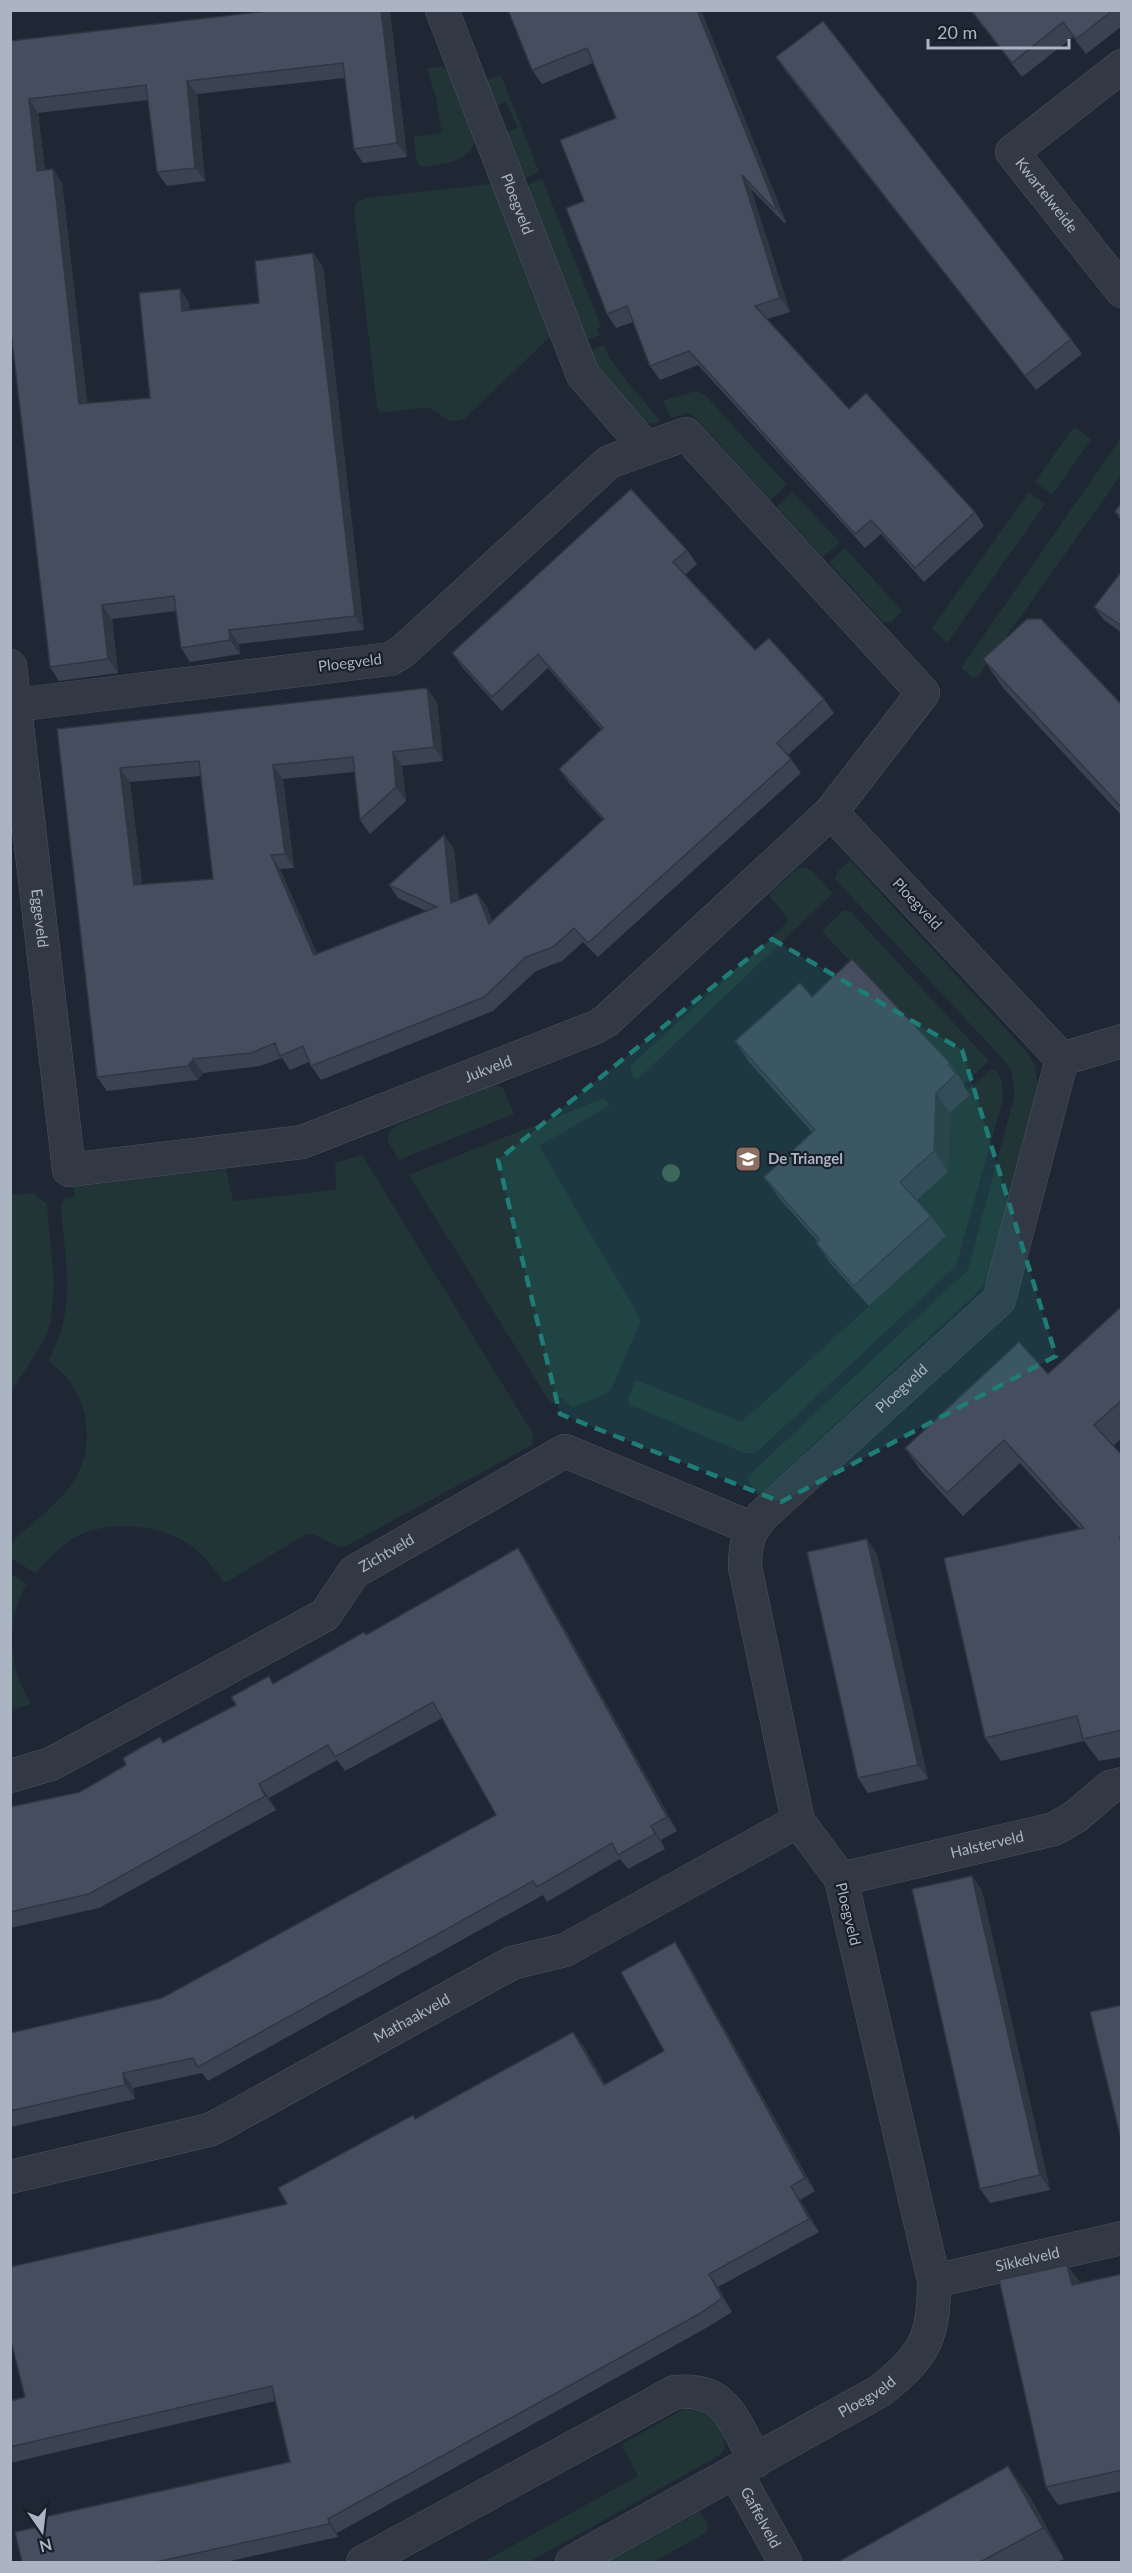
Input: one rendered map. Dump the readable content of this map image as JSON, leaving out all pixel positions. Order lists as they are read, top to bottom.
{
  "streets": {
    "street": [
      "Kwartelweide",
      "Ploegveld",
      "Eggeveld",
      "Jukveld",
      "Zichtveld",
      "Halsterveld",
      "Mathaakveld",
      "Sikkelveld",
      "Gaffelveld"
    ]
  },
  "crossings": [
    ["Ploegveld", "Eggeveld"],
    ["Ploegveld", "Jukveld"],
    ["Ploegveld", "Zichtveld"],
    ["Ploegveld", "Halsterveld"],
    ["Ploegveld", "Mathaakveld"],
    ["Ploegveld", "Sikkelveld"],
    ["Ploegveld", "Gaffelveld"],
    ["Eggeveld", "Jukveld"]
  ],
  "places": {
    "school or university": ["De Triangel"]
  },
  "scale_bar": "20 m",
  "north": "bottom"
}
